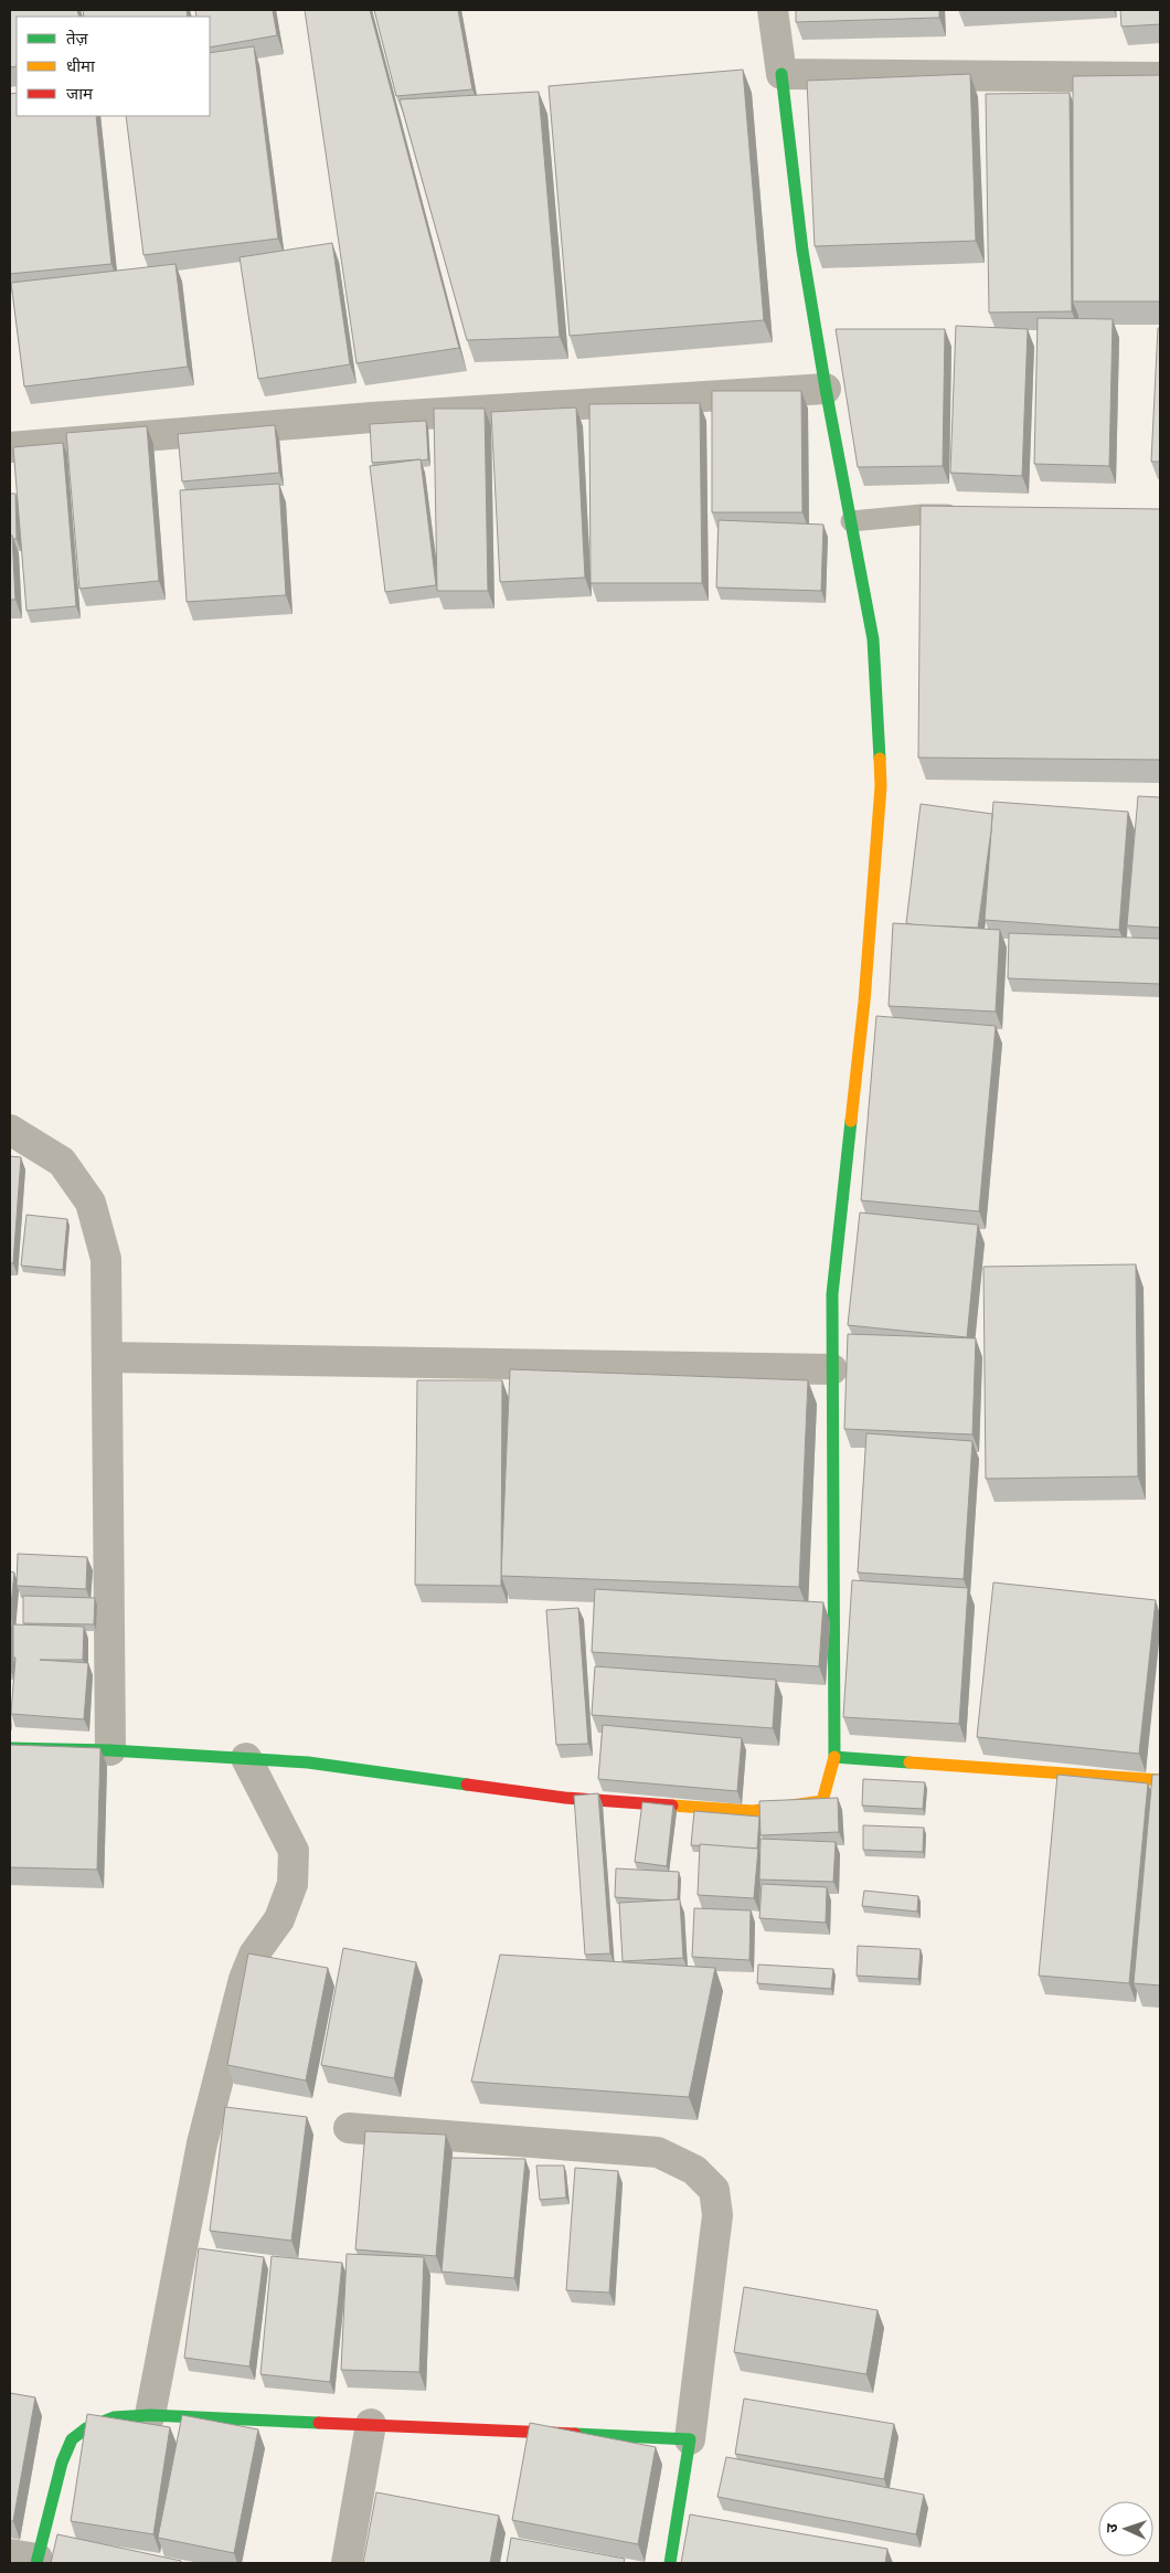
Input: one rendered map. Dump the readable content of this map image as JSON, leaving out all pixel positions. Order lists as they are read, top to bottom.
{
  "legend": ["तेज़", "धीमा", "जाम"],
  "north": "left"
}
